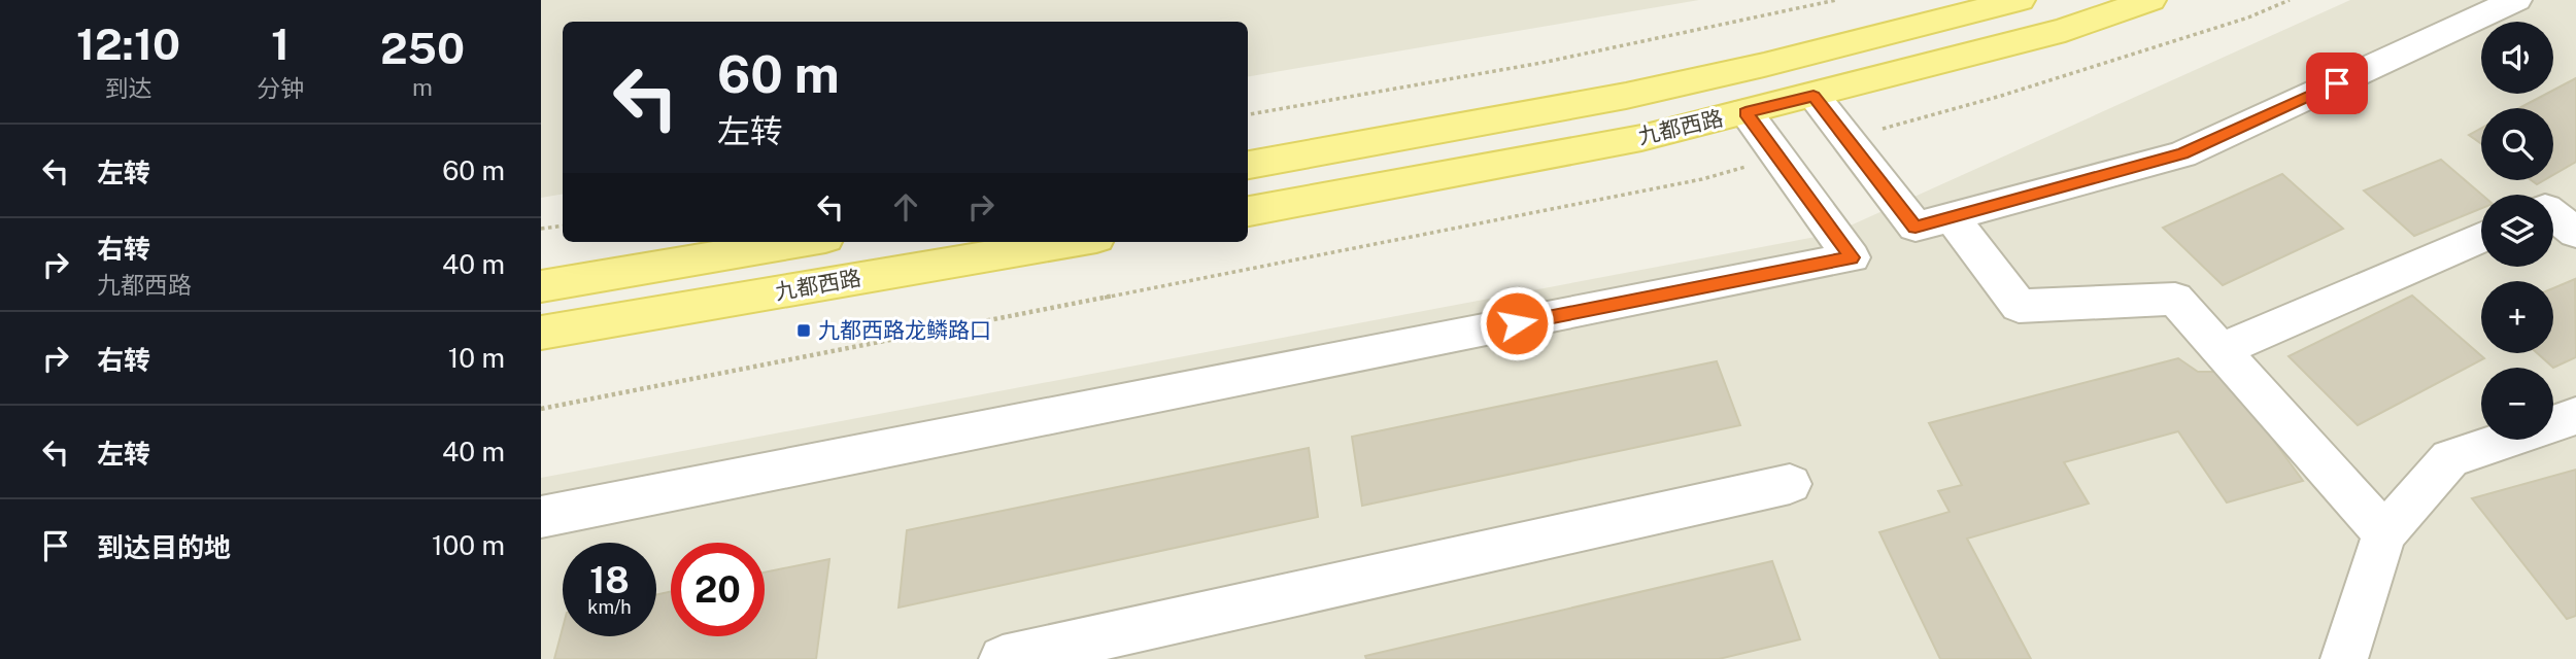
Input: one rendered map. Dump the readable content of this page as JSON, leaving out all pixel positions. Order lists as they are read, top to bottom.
{
  "streets": {
    "main road": ["九都西路"]
  },
  "places": {
    "transit": ["九都西路龙鳞路口"]
  },
  "page": {
    "eta": [
      "12:10",
      "到达",
      "1",
      "分钟",
      "250",
      "m"
    ],
    "map_buttons": ["+", "−"],
    "turn": ["60 m", "左转"],
    "list": [
      {
        "name": "左转",
        "value": "60 m"
      },
      {
        "name": "右转",
        "note": "九都西路",
        "value": "40 m"
      },
      {
        "name": "右转",
        "value": "10 m"
      },
      {
        "name": "左转",
        "value": "40 m"
      },
      {
        "name": "到达目的地",
        "value": "100 m"
      }
    ],
    "speed": "18 km/h",
    "limit": "20"
  }
}
